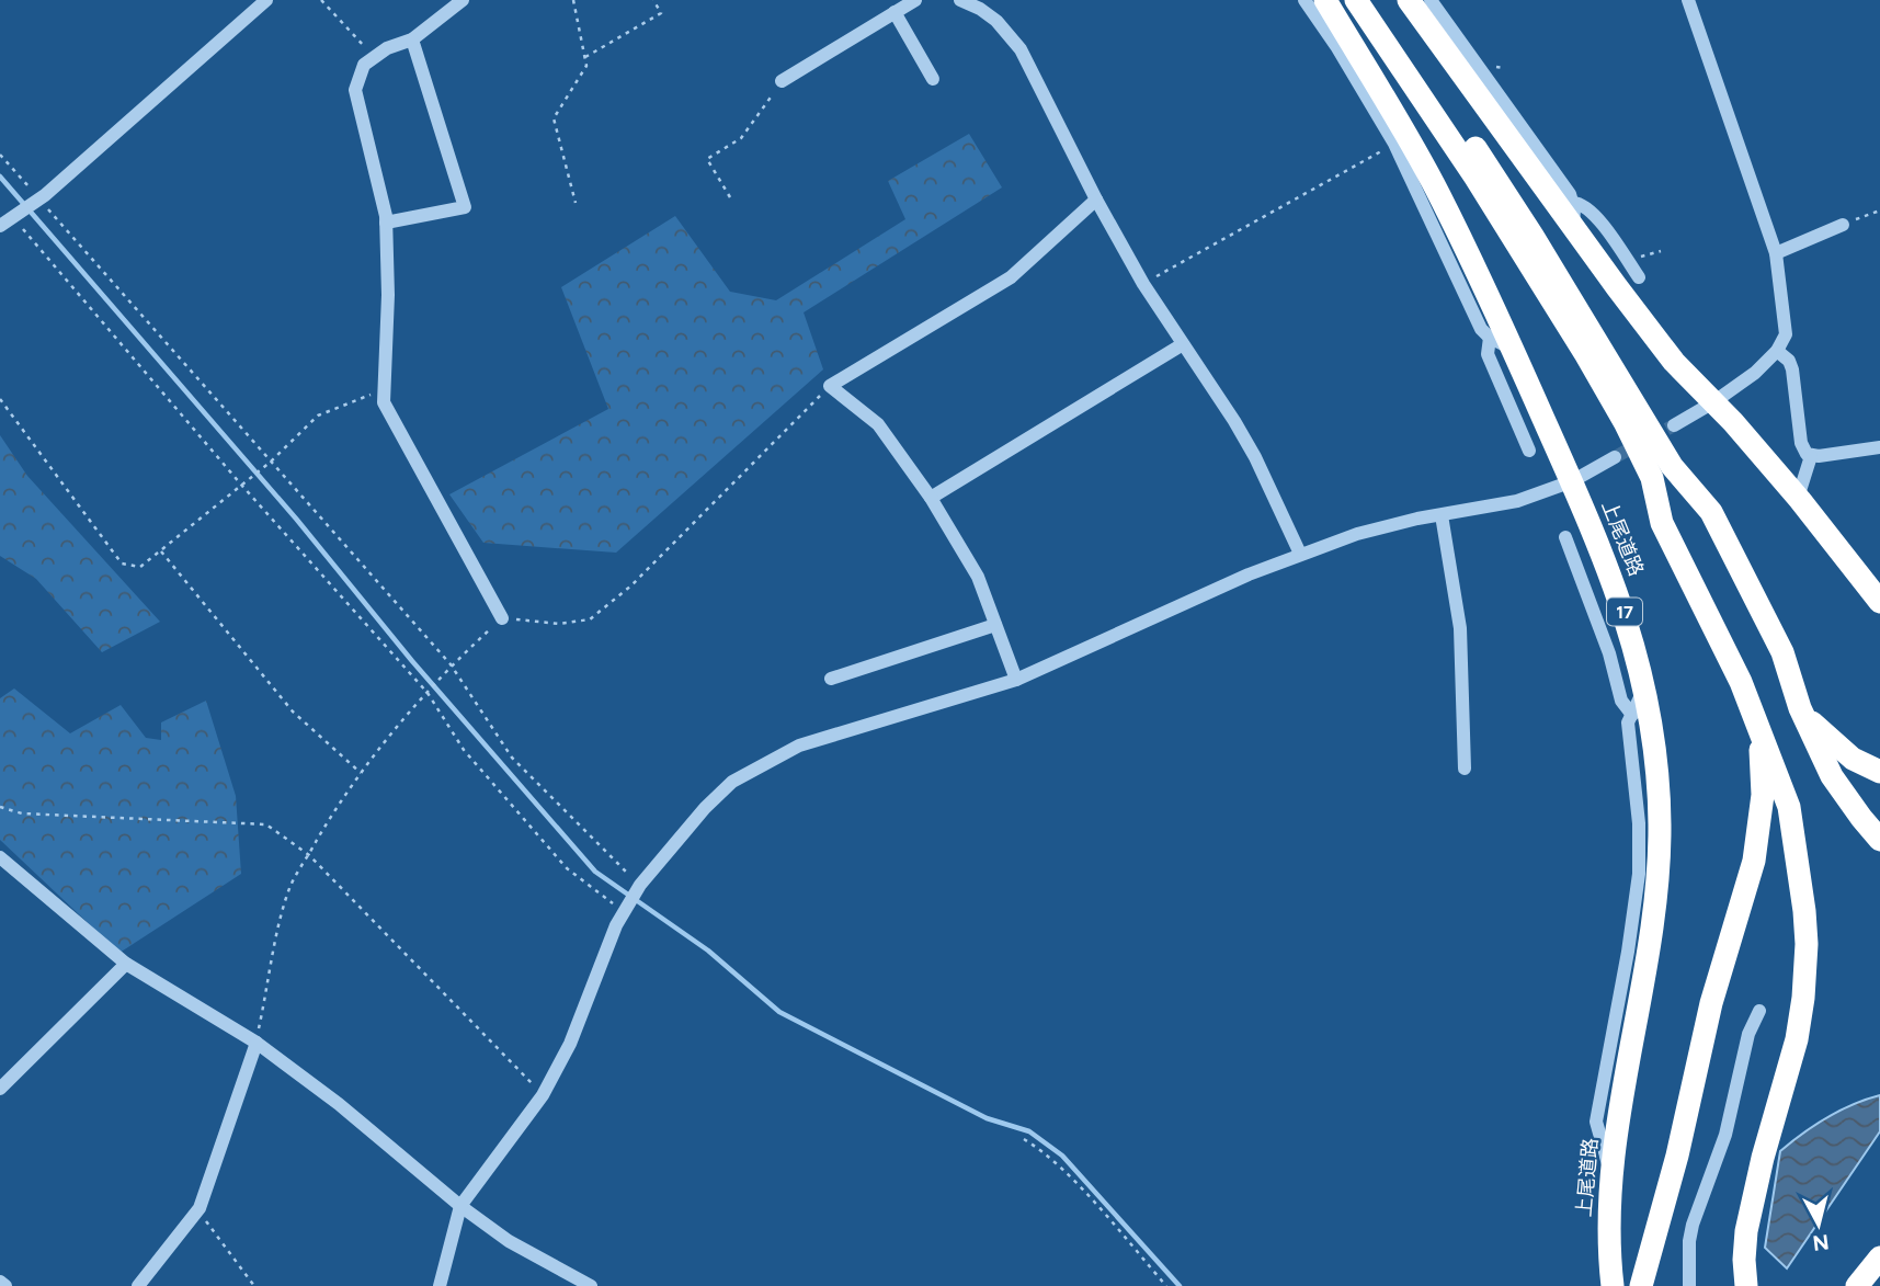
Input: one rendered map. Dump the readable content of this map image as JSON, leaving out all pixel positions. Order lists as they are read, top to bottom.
{
  "streets": {
    "highway": ["上尾道路", "17"]
  },
  "north": "bottom"
}
